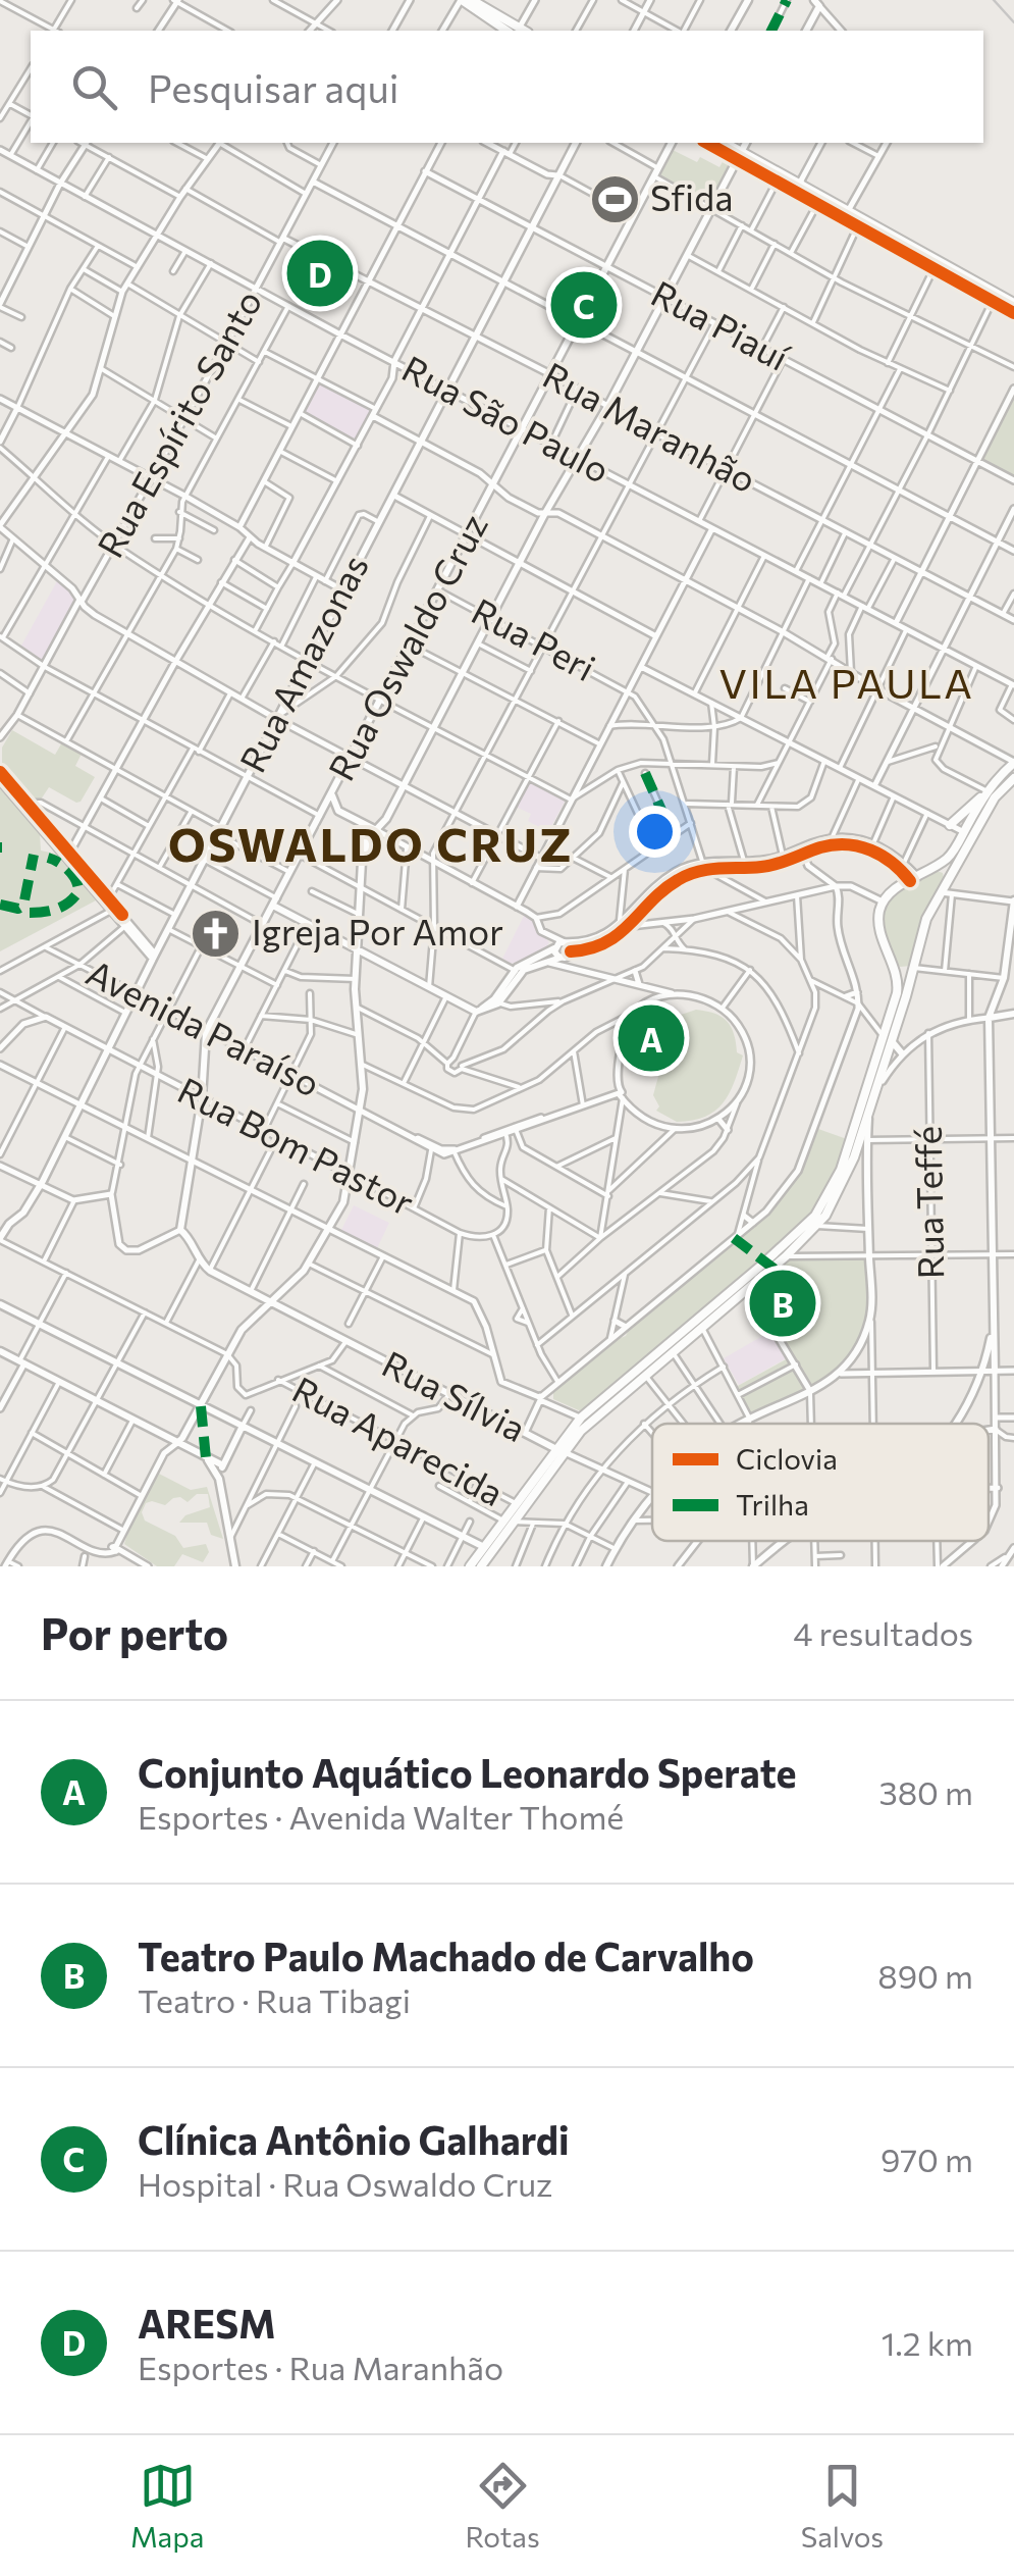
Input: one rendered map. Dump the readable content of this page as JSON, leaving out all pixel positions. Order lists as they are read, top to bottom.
{
  "streets": {
    "main road": ["Rua Oswaldo Cruz", "Rua Amazonas", "Rua Sílvia"],
    "street": [
      "Rua Piauí",
      "Rua São Paulo",
      "Rua Espírito Santo",
      "Rua Maranhão",
      "Rua Peri",
      "Avenida Paraíso",
      "Rua Bom Pastor",
      "Rua Teffé",
      "Rua Aparecida"
    ]
  },
  "crossings": [
    ["Rua Piauí", "Rua Oswaldo Cruz"],
    ["Rua Piauí", "Rua Amazonas"],
    ["Rua São Paulo", "Rua Espírito Santo"],
    ["Rua São Paulo", "Rua Oswaldo Cruz"],
    ["Rua São Paulo", "Rua Amazonas"],
    ["Rua Espírito Santo", "Rua Maranhão"],
    ["Rua Maranhão", "Rua Oswaldo Cruz"],
    ["Rua Maranhão", "Rua Amazonas"],
    ["Rua Peri", "Rua Oswaldo Cruz"],
    ["Rua Oswaldo Cruz", "Avenida Paraíso"],
    ["Rua Oswaldo Cruz", "Rua Bom Pastor"],
    ["Rua Oswaldo Cruz", "Rua Sílvia"],
    ["Rua Amazonas", "Avenida Paraíso"],
    ["Rua Amazonas", "Rua Bom Pastor"]
  ],
  "districts": ["VILA PAULA", "OSWALDO CRUZ"],
  "places": {
    "sports": ["Sfida"],
    "church": ["Igreja Por Amor"]
  },
  "legend": ["Ciclovia", "Trilha"],
  "page": {
    "search": "Pesquisar aqui",
    "pins": [
      "D",
      "C",
      "A",
      "B"
    ],
    "heading": ["Por perto", "4 resultados"],
    "list": [
      {
        "mark": "A",
        "name": "Conjunto Aquático Leonardo Sperate",
        "note": "Esportes · Avenida Walter Thomé",
        "value": "380 m"
      },
      {
        "mark": "B",
        "name": "Teatro Paulo Machado de Carvalho",
        "note": "Teatro · Rua Tibagi",
        "value": "890 m"
      },
      {
        "mark": "C",
        "name": "Clínica Antônio Galhardi",
        "note": "Hospital · Rua Oswaldo Cruz",
        "value": "970 m"
      },
      {
        "mark": "D",
        "name": "ARESM",
        "note": "Esportes · Rua Maranhão",
        "value": "1.2 km"
      }
    ],
    "nav": ["Mapa", "Rotas", "Salvos"]
  }
}
